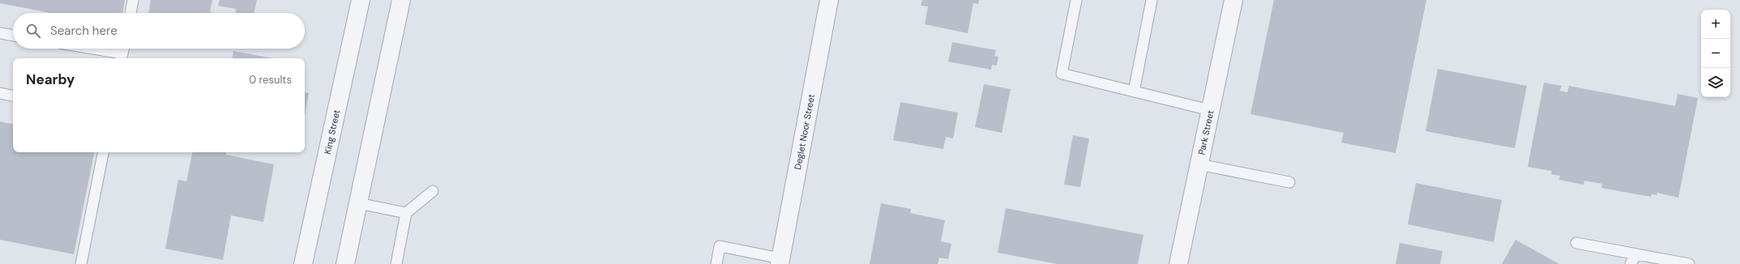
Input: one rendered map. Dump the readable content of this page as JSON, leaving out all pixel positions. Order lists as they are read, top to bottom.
{
  "streets": {
    "street": ["King Street", "Deglet Noor Street", "Park Street"]
  },
  "page": {
    "map_buttons": ["+", "−"],
    "search": "Search here",
    "heading": ["Nearby", "0 results"]
  }
}
